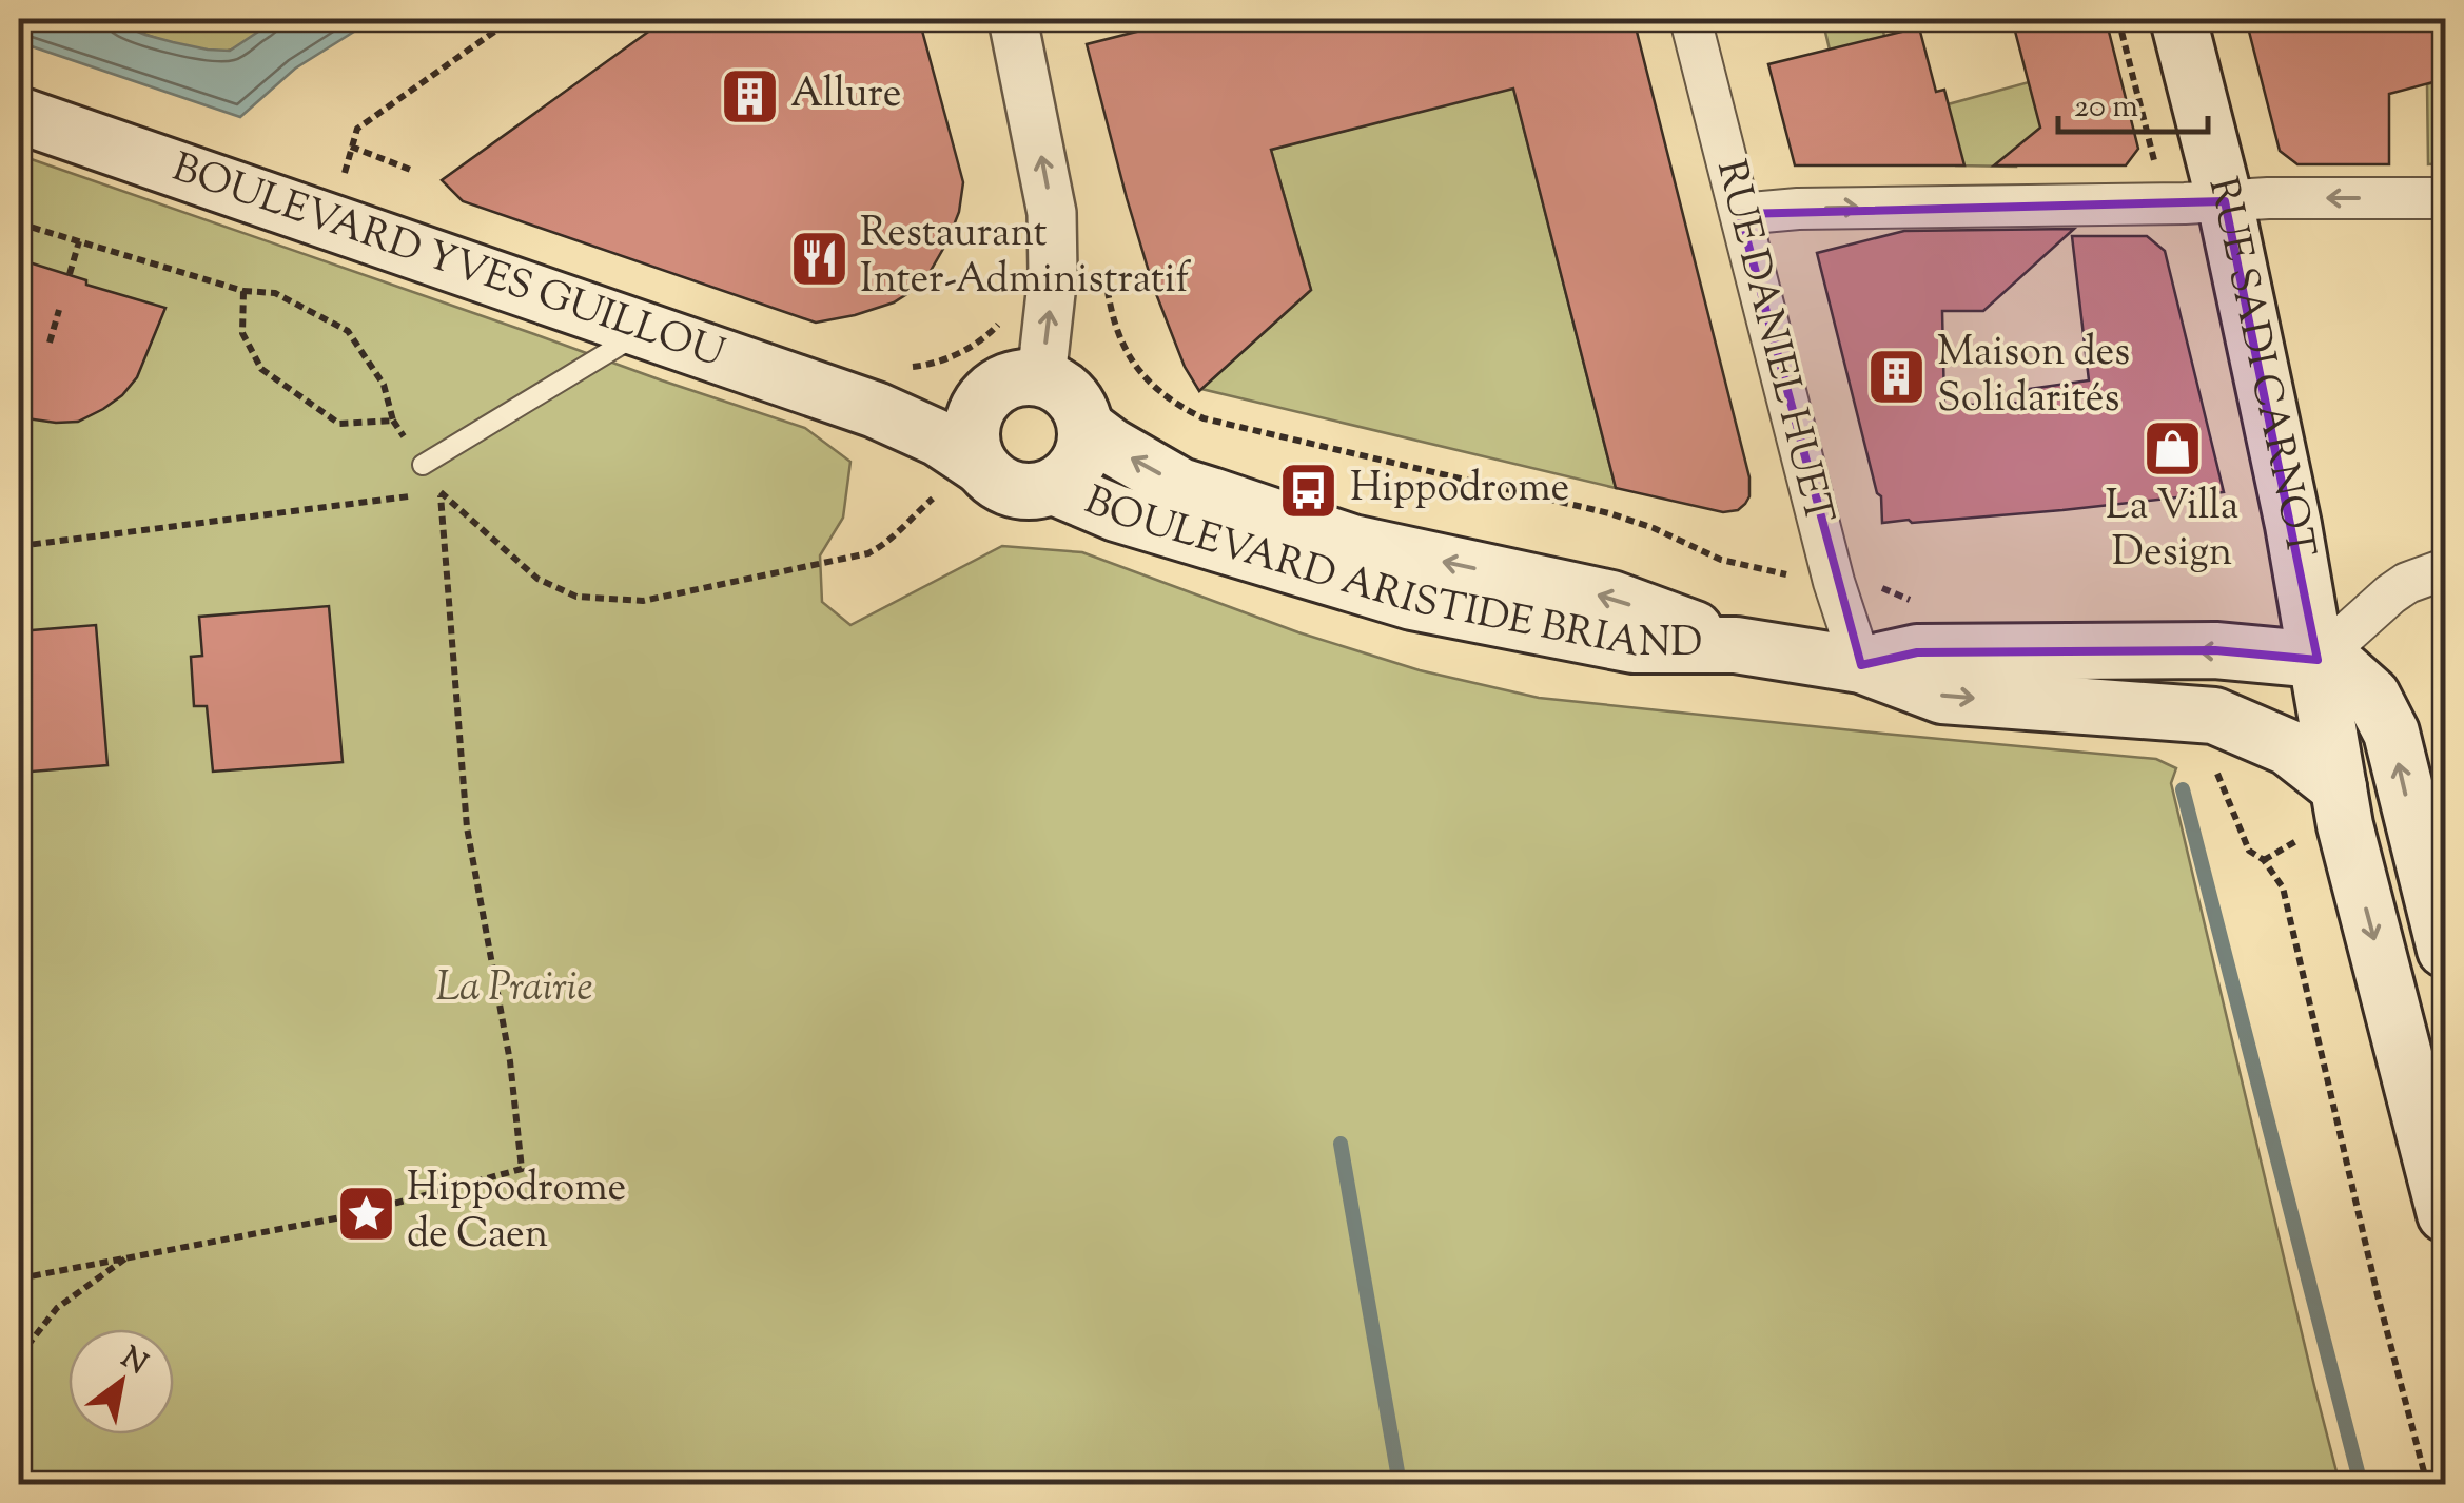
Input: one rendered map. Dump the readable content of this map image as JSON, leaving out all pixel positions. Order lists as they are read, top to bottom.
{
  "streets": {
    "main road": ["BOULEVARD YVES GUILLOU", "RUE SADI CARNOT", "BOULEVARD ARISTIDE BRIAND"],
    "street": ["RUE DANIEL HUET"]
  },
  "crossings": [
    ["BOULEVARD YVES GUILLOU", "BOULEVARD ARISTIDE BRIAND"],
    ["RUE DANIEL HUET", "BOULEVARD ARISTIDE BRIAND"],
    ["RUE SADI CARNOT", "BOULEVARD ARISTIDE BRIAND"]
  ],
  "parks": ["La Prairie"],
  "places": {
    "building": ["Allure", "Maison des Solidarités"],
    "restaurant": ["Restaurant Inter-Administratif"],
    "shop": ["La Villa Design"],
    "bus stop": ["Hippodrome"],
    "place": ["Hippodrome de Caen"]
  },
  "scale_bar": "20 m",
  "north": "top right"
}
